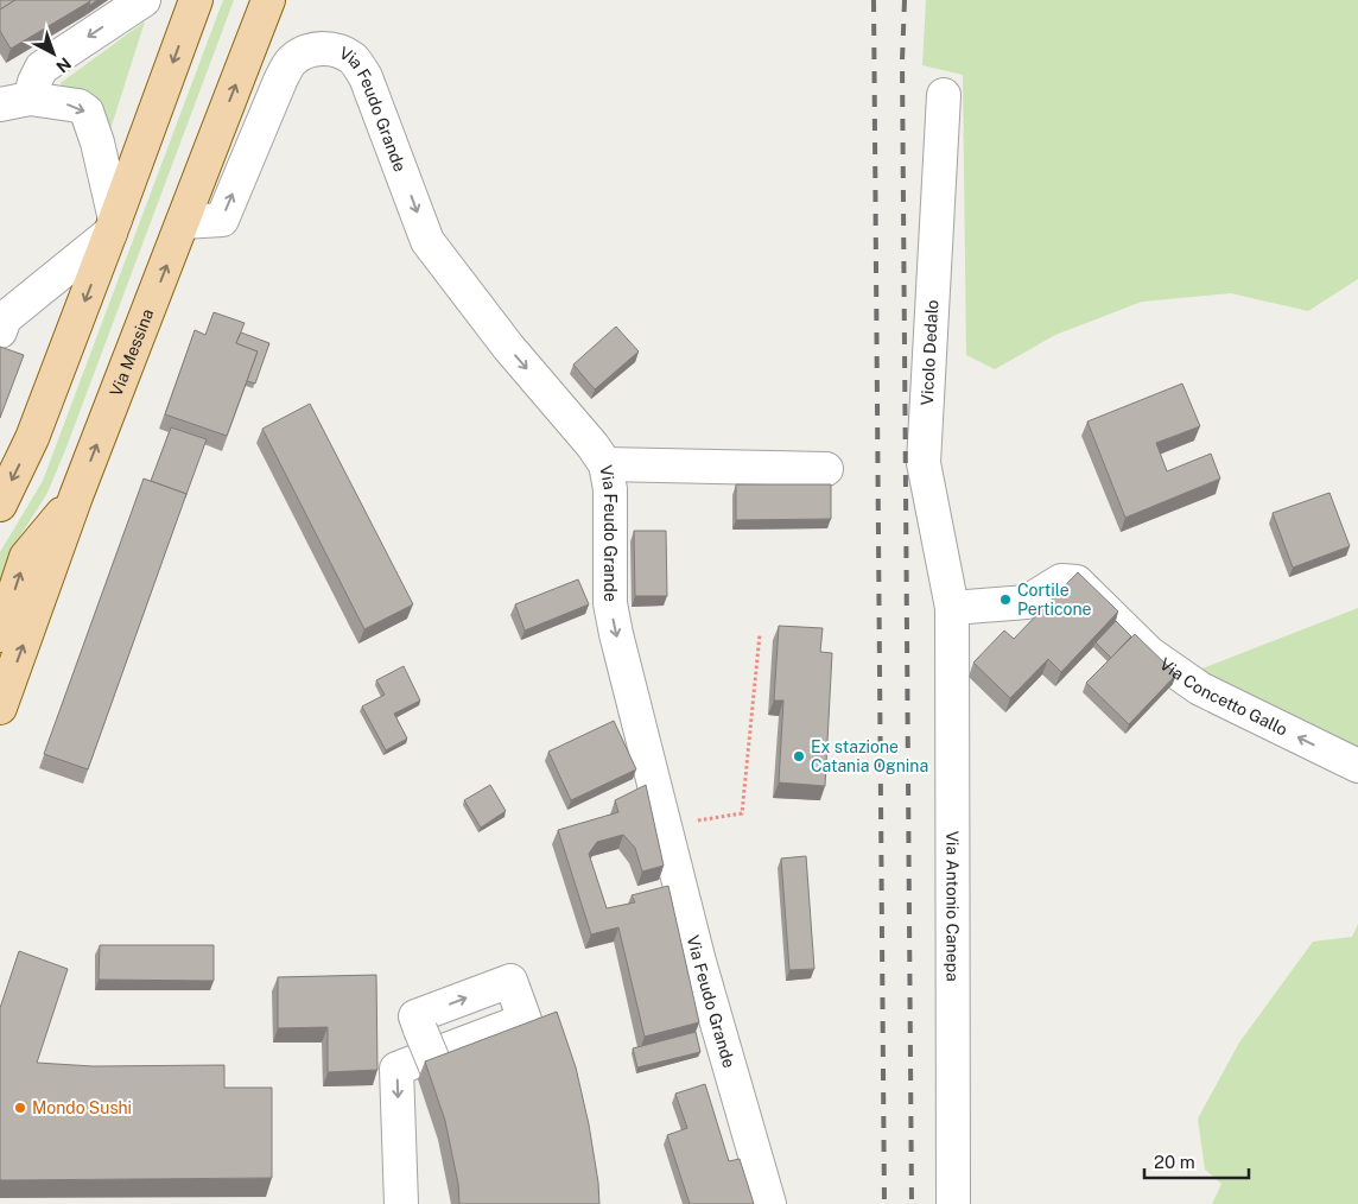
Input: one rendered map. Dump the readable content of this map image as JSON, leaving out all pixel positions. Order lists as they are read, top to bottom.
{
  "streets": {
    "main road": ["Via Messina"],
    "street": [
      "Via Feudo Grande",
      "Vicolo Dedalo",
      "Via Concetto Gallo",
      "Via Antonio Canepa"
    ]
  },
  "crossings": [
    ["Via Feudo Grande", "Via Messina"],
    ["Vicolo Dedalo", "Via Concetto Gallo"],
    ["Vicolo Dedalo", "Via Antonio Canepa"],
    ["Via Concetto Gallo", "Via Antonio Canepa"]
  ],
  "one_way": ["Via Concetto Gallo"],
  "places": ["Cortile Perticone", "Ex stazione Catania Ognina", "Mondo Sushi"],
  "scale_bar": "20 m",
  "north": "bottom right"
}
